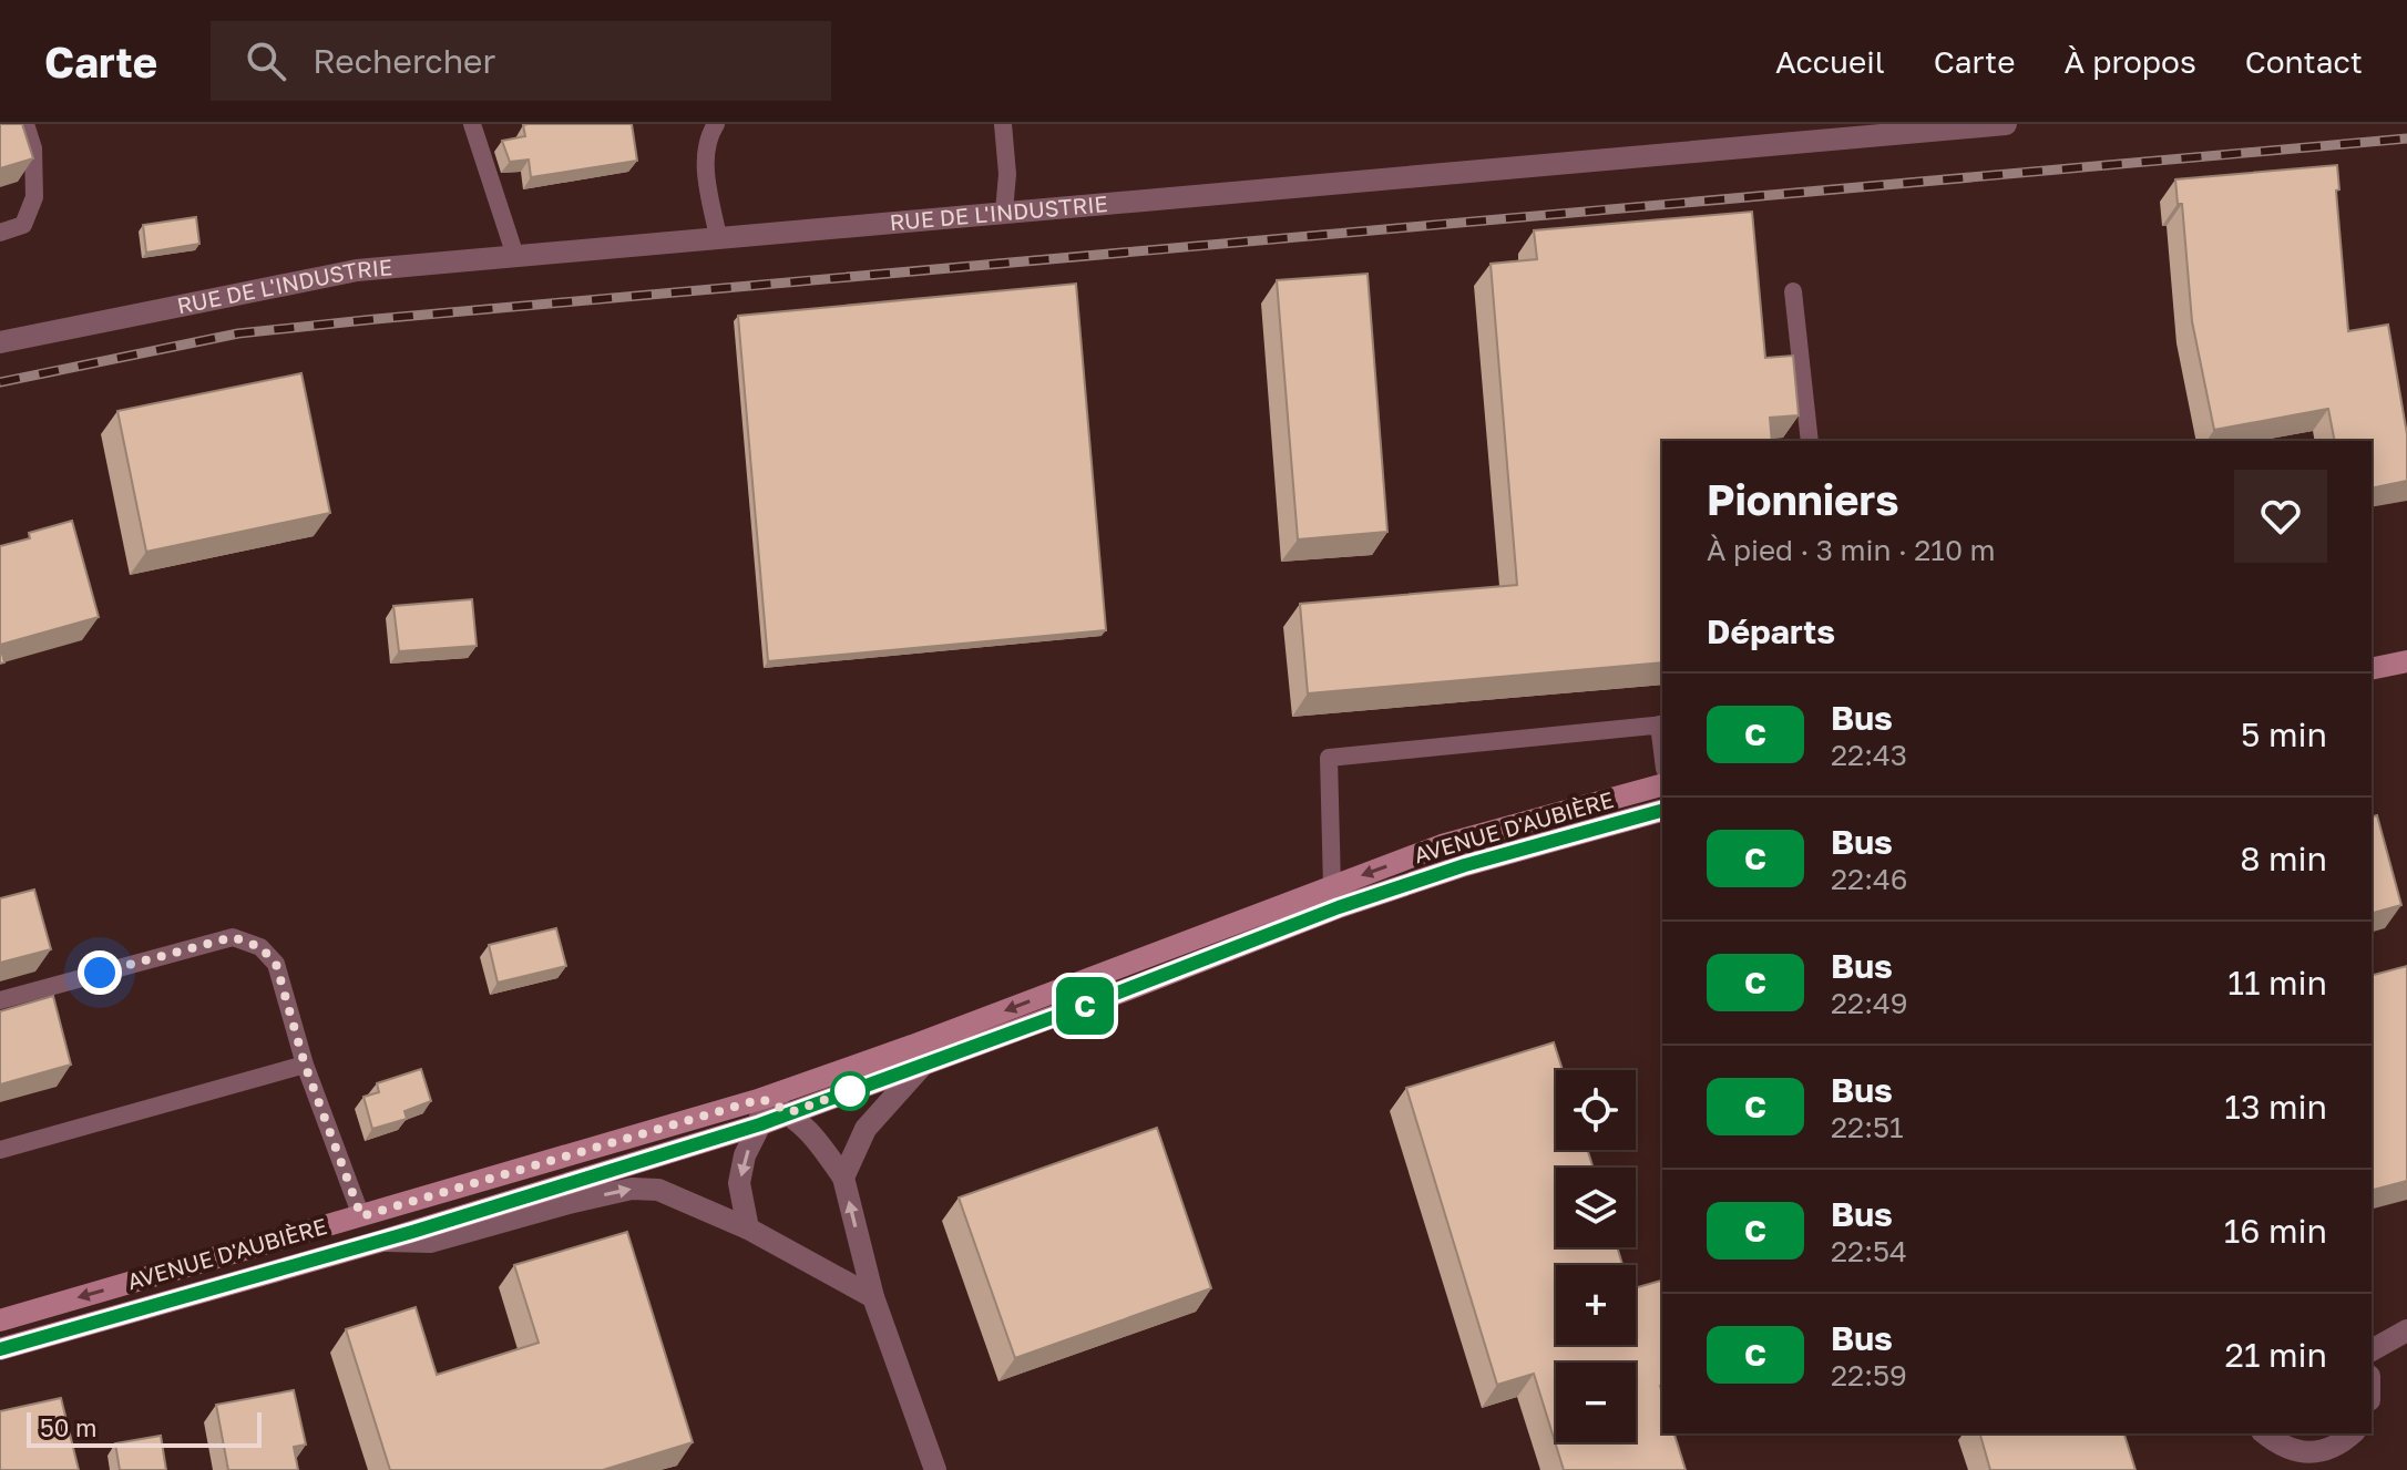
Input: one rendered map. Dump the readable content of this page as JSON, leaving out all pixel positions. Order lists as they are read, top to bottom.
{
  "streets": {
    "main road": ["AVENUE D'AUBIÈRE"],
    "street": ["RUE DE L'INDUSTRIE"]
  },
  "lines": ["bus line C"],
  "scale_bar": "50 m",
  "page": {
    "header": "Carte",
    "search": "Rechercher",
    "nav": [
      "Accueil",
      "Carte",
      "À propos",
      "Contact"
    ],
    "on_map": "C",
    "heading": [
      ["Pionniers", "À pied · 3 min · 210 m"],
      "Départs"
    ],
    "list": [
      {
        "mark": "C",
        "name": "Bus",
        "note": "22:43",
        "value": "5 min"
      },
      {
        "mark": "C",
        "name": "Bus",
        "note": "22:46",
        "value": "8 min"
      },
      {
        "mark": "C",
        "name": "Bus",
        "note": "22:49",
        "value": "11 min"
      },
      {
        "mark": "C",
        "name": "Bus",
        "note": "22:51",
        "value": "13 min"
      },
      {
        "mark": "C",
        "name": "Bus",
        "note": "22:54",
        "value": "16 min"
      },
      {
        "mark": "C",
        "name": "Bus",
        "note": "22:59",
        "value": "21 min"
      }
    ],
    "map_buttons": ["+", "−"],
    "scale": "50 m"
  }
}
